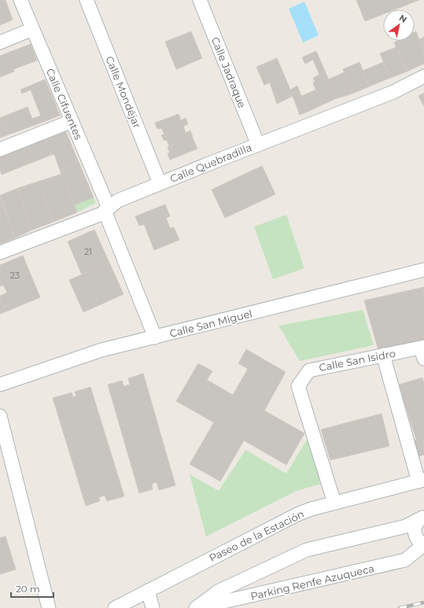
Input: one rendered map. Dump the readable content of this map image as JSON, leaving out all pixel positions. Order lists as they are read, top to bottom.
{
  "streets": {
    "street": [
      "Calle Jadraque",
      "Calle Mondéjar",
      "Calle Cifuentes",
      "Calle Quebradilla",
      "Calle San Miguel",
      "Calle San Isidro",
      "Paseo de la Estación",
      "Parking Renfe Azuqueca"
    ]
  },
  "crossings": [
    ["Calle Jadraque", "Calle Quebradilla"],
    ["Calle Mondéjar", "Calle Quebradilla"],
    ["Calle Cifuentes", "Calle Quebradilla"],
    ["Calle Cifuentes", "Calle San Miguel"],
    ["Calle San Isidro", "Paseo de la Estación"]
  ],
  "house_numbers": ["21", "23"],
  "scale_bar": "20 m",
  "north": "top right"
}
